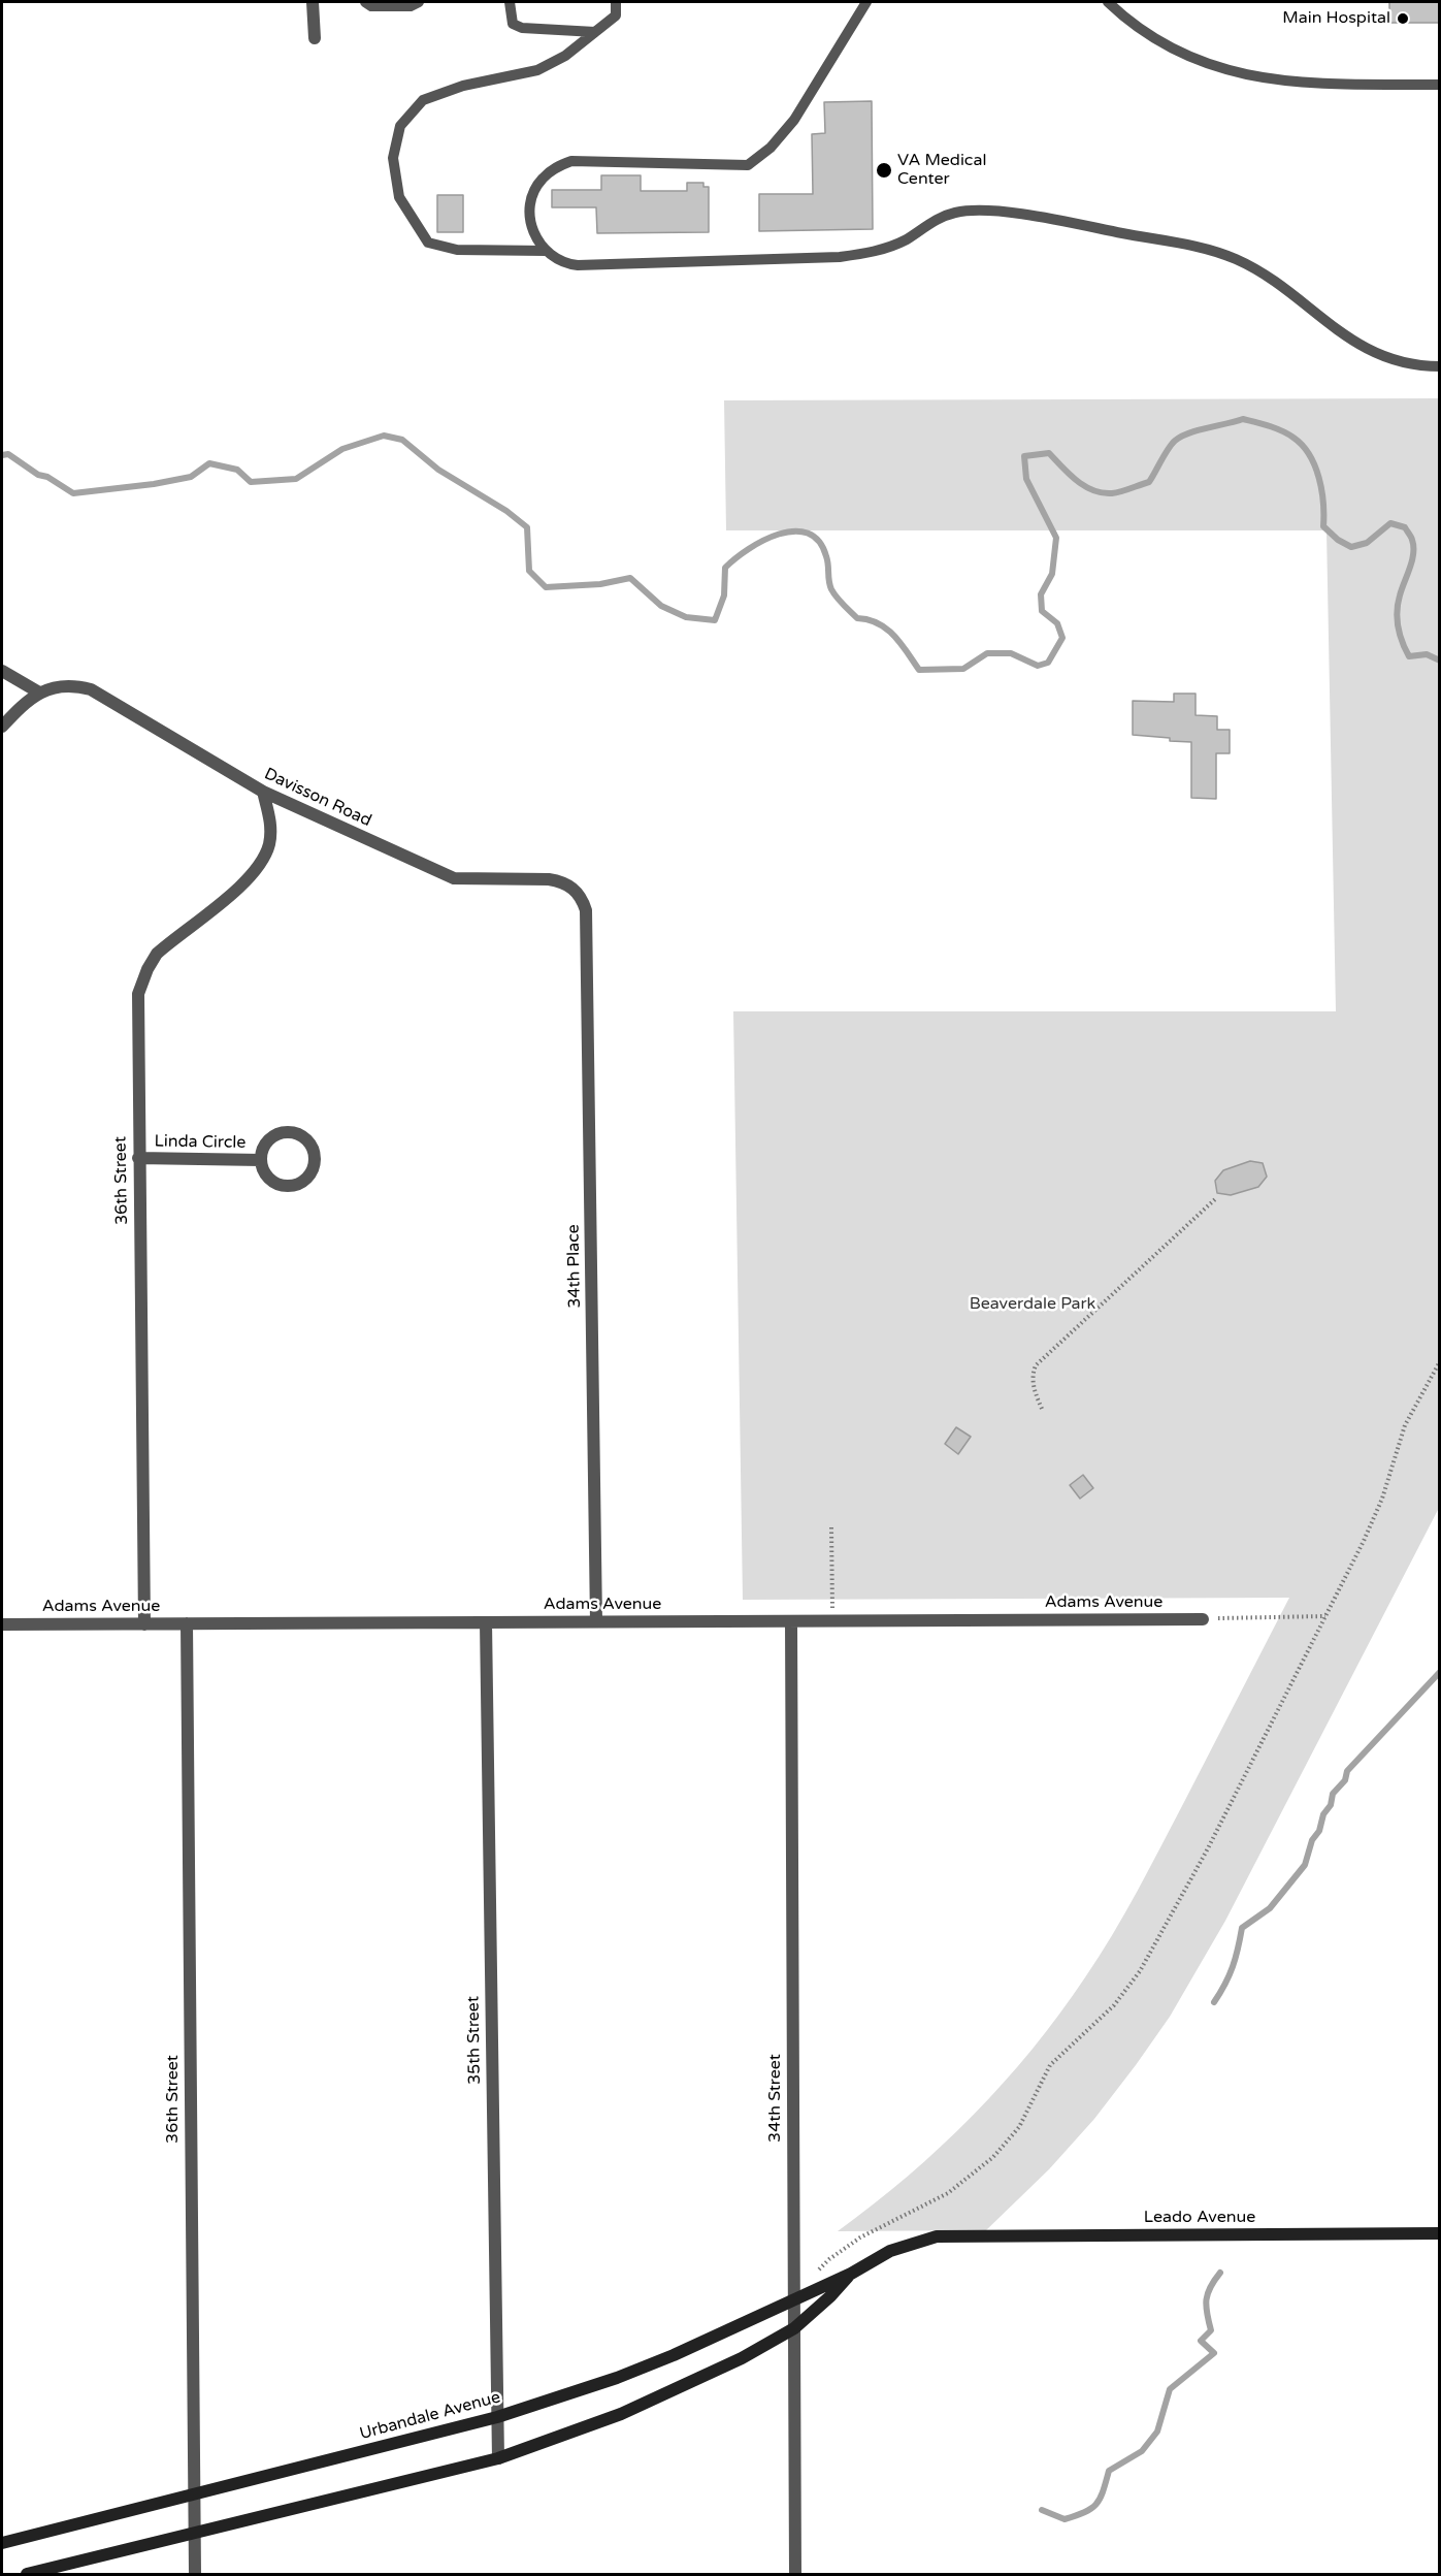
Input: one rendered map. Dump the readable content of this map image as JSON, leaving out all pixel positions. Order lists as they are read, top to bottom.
{
  "streets": {
    "street": [
      "Davisson Road",
      "Linda Circle",
      "36th Street",
      "34th Place",
      "Adams Avenue",
      "35th Street",
      "34th Street",
      "Leado Avenue",
      "Urbandale Avenue"
    ]
  },
  "crossings": [
    ["Davisson Road", "36th Street"],
    ["Davisson Road", "34th Place"],
    ["Linda Circle", "36th Street"],
    ["36th Street", "Adams Avenue"],
    ["36th Street", "Urbandale Avenue"],
    ["34th Place", "Adams Avenue"],
    ["Adams Avenue", "35th Street"],
    ["Adams Avenue", "34th Street"],
    ["35th Street", "Urbandale Avenue"],
    ["34th Street", "Urbandale Avenue"],
    ["Leado Avenue", "Urbandale Avenue"]
  ],
  "parks": ["Beaverdale Park"],
  "places": ["Main Hospital", "VA Medical Center"]
}
